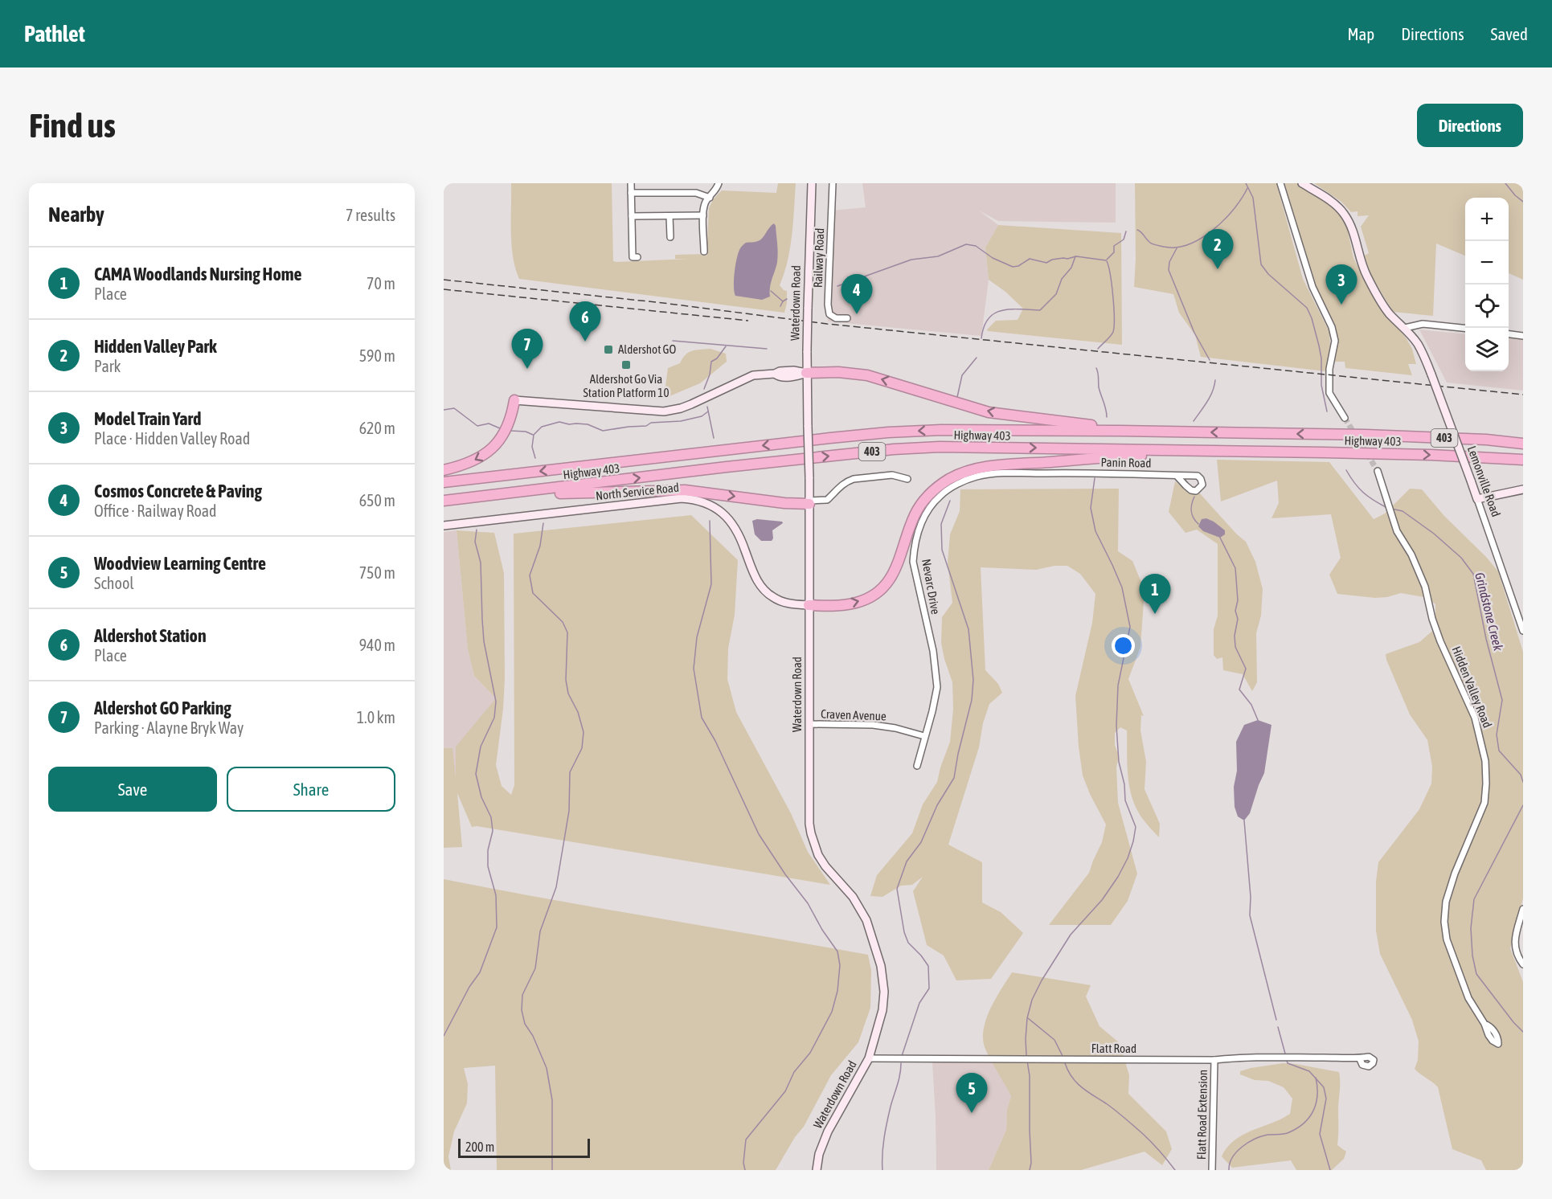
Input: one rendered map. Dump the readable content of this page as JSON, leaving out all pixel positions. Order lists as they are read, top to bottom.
{
  "streets": {
    "highway": ["Highway 403", "403"],
    "street": [
      "Railway Road",
      "Waterdown Road",
      "Panin Road",
      "Lemonville Road",
      "North Service Road",
      "Nevarc Drive",
      "Hidden Valley Road",
      "Craven Avenue",
      "Flatt Road",
      "Flatt Road Extension"
    ]
  },
  "crossings": [
    ["Waterdown Road", "North Service Road"],
    ["Waterdown Road", "Craven Avenue"],
    ["Waterdown Road", "Flatt Road"],
    ["Panin Road", "Nevarc Drive"],
    ["Nevarc Drive", "Craven Avenue"],
    ["Flatt Road", "Flatt Road Extension"]
  ],
  "water": ["Grindstone Creek"],
  "places": {
    "transit": ["Aldershot GO", "Aldershot Go Via Station Platform 10"]
  },
  "scale_bar": "200 m",
  "page": {
    "header": "Pathlet",
    "nav": ["Map", "Directions", "Saved"],
    "buttons": [
      "Directions",
      ["Save", "Share"]
    ],
    "title": "Find us",
    "heading": ["Nearby", "7 results"],
    "map_buttons": ["+", "−"],
    "pins": [
      "2",
      "3",
      "4",
      "6",
      "7",
      "1",
      "5"
    ],
    "list": [
      {
        "mark": "1",
        "name": "CAMA Woodlands Nursing Home",
        "note": "Place",
        "value": "70 m"
      },
      {
        "mark": "2",
        "name": "Hidden Valley Park",
        "note": "Park",
        "value": "590 m"
      },
      {
        "mark": "3",
        "name": "Model Train Yard",
        "note": "Place · Hidden Valley Road",
        "value": "620 m"
      },
      {
        "mark": "4",
        "name": "Cosmos Concrete & Paving",
        "note": "Office · Railway Road",
        "value": "650 m"
      },
      {
        "mark": "5",
        "name": "Woodview Learning Centre",
        "note": "School",
        "value": "750 m"
      },
      {
        "mark": "6",
        "name": "Aldershot Station",
        "note": "Place",
        "value": "940 m"
      },
      {
        "mark": "7",
        "name": "Aldershot GO Parking",
        "note": "Parking · Alayne Bryk Way",
        "value": "1.0 km"
      }
    ],
    "scale": "200 m"
  }
}
